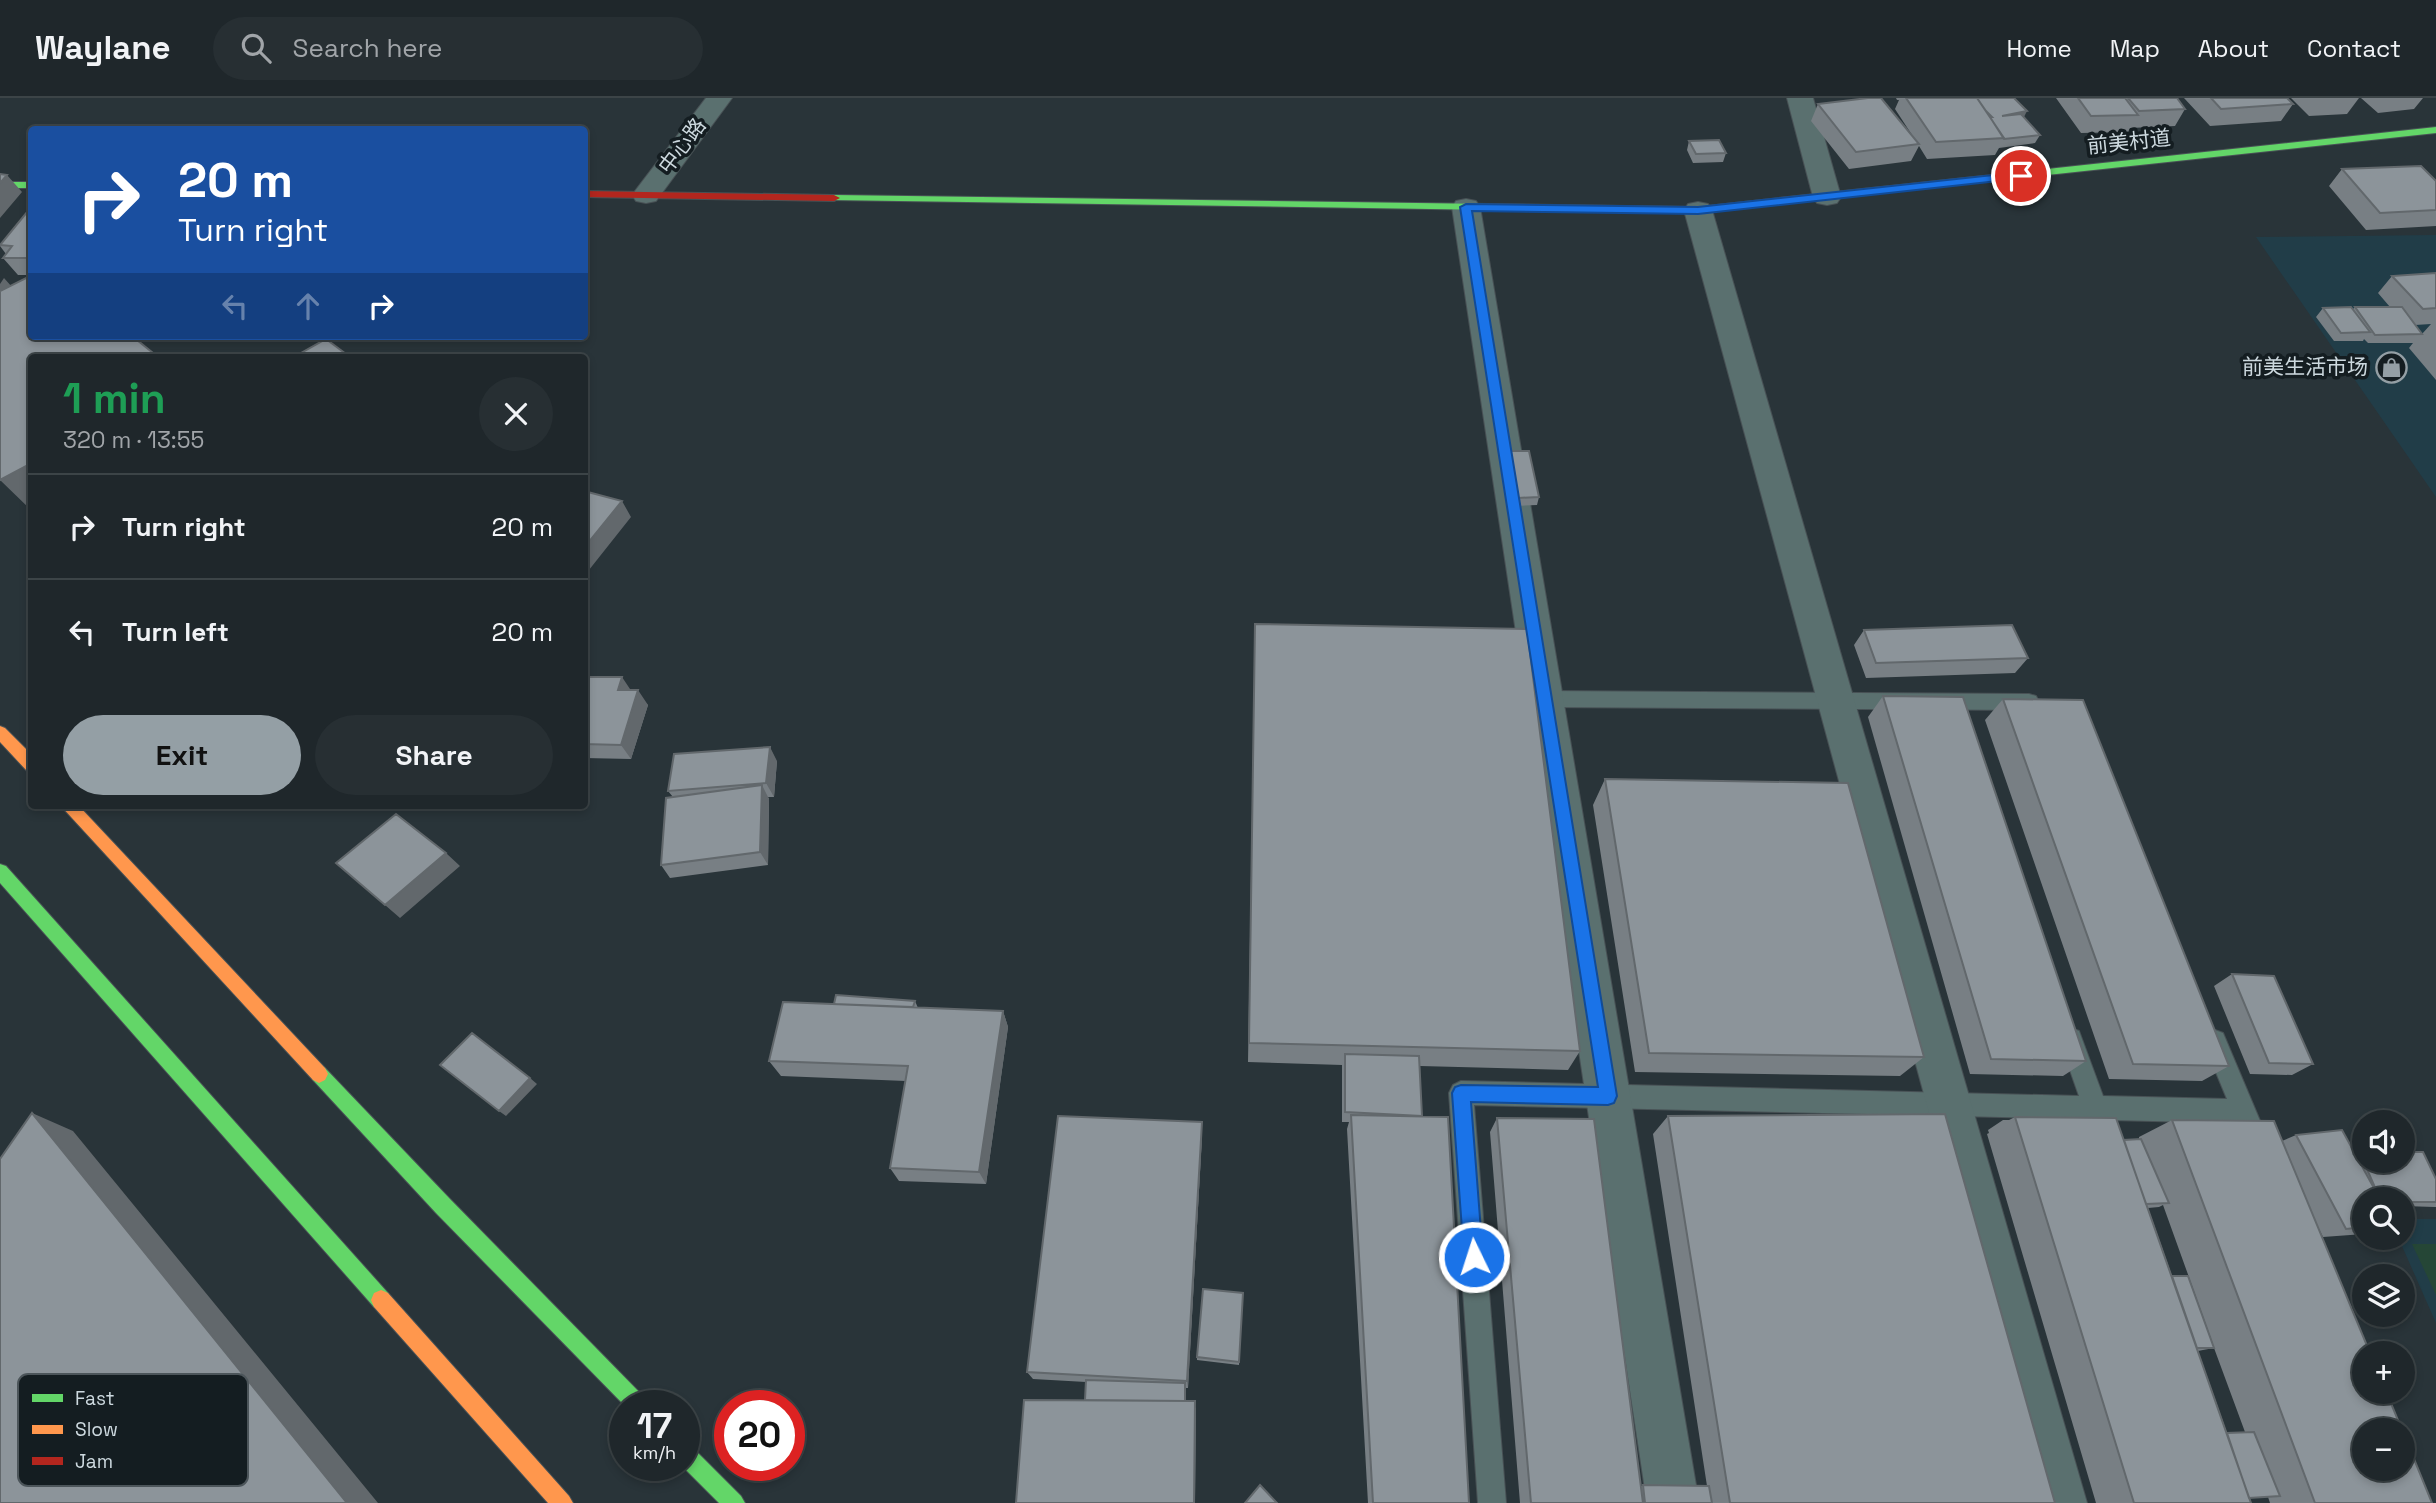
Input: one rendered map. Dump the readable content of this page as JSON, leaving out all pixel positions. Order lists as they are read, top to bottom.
{
  "streets": {
    "street": ["前美村道", "中心路"]
  },
  "crossings": [
    ["前美村道", "中心路"]
  ],
  "places": {
    "shop": ["前美生活市场"]
  },
  "legend": ["Fast", "Slow", "Jam"],
  "page": {
    "header": "Waylane",
    "search": "Search here",
    "nav": [
      "Home",
      "Map",
      "About",
      "Contact"
    ],
    "turn": ["20 m", "Turn right"],
    "heading": ["1 min", "320 m · 13:55"],
    "list": [
      {
        "name": "Turn right",
        "value": "20 m"
      },
      {
        "name": "Turn left",
        "value": "20 m"
      }
    ],
    "buttons": ["Exit", "Share"],
    "map_buttons": ["+", "−"],
    "speed": "17 km/h",
    "limit": "20"
  }
}
